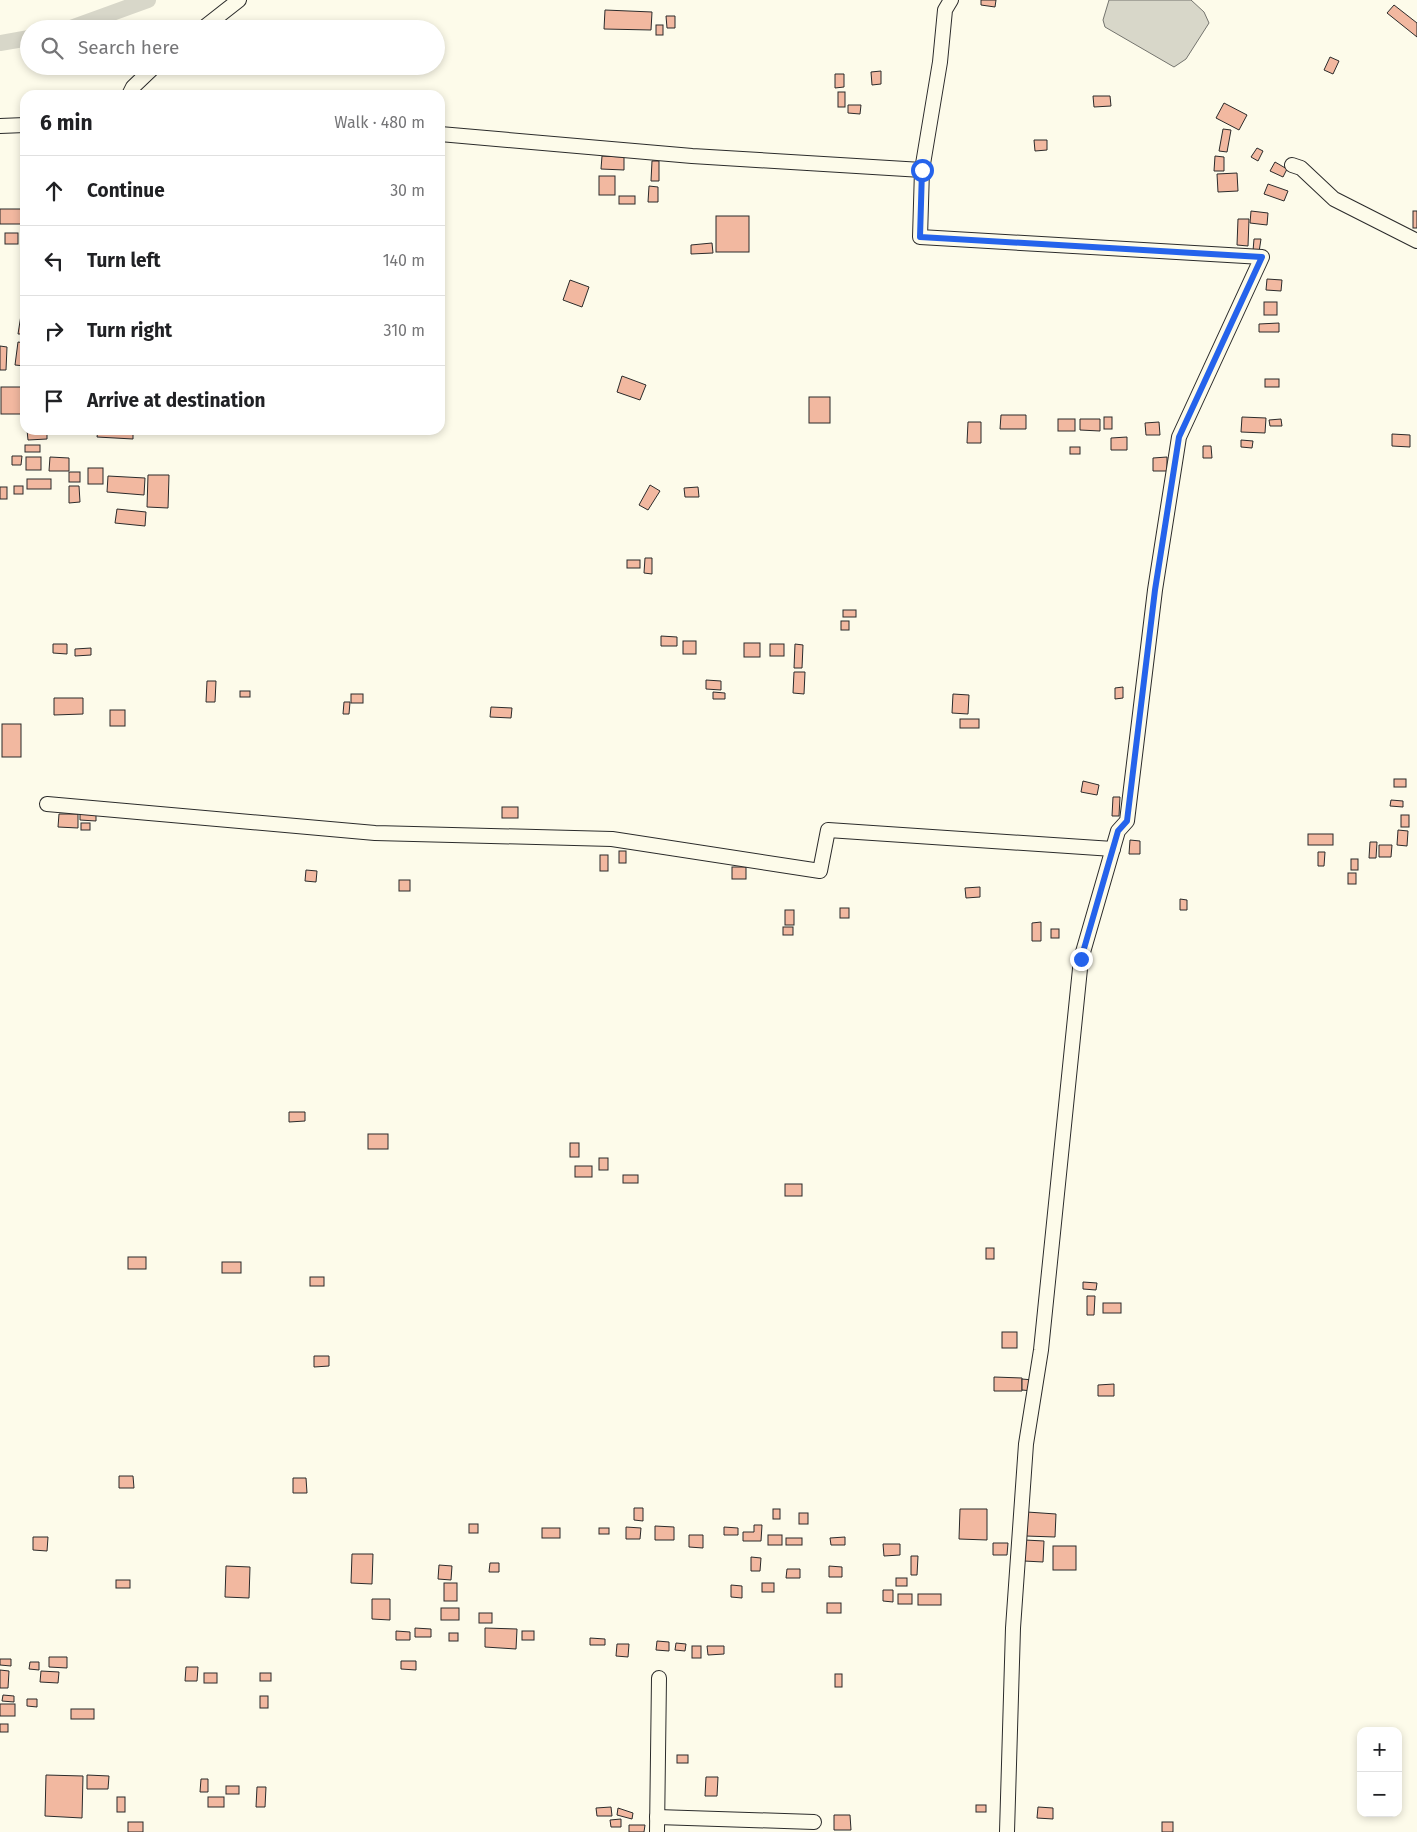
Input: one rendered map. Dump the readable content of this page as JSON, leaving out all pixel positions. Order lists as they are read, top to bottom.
{
  "page": {
    "search": "Search here",
    "heading": ["6 min", "Walk · 480 m"],
    "list": [
      ["Continue", "30 m"],
      ["Turn left", "140 m"],
      ["Turn right", "310 m"],
      "Arrive at destination"
    ],
    "map_buttons": ["+", "−"]
  }
}
